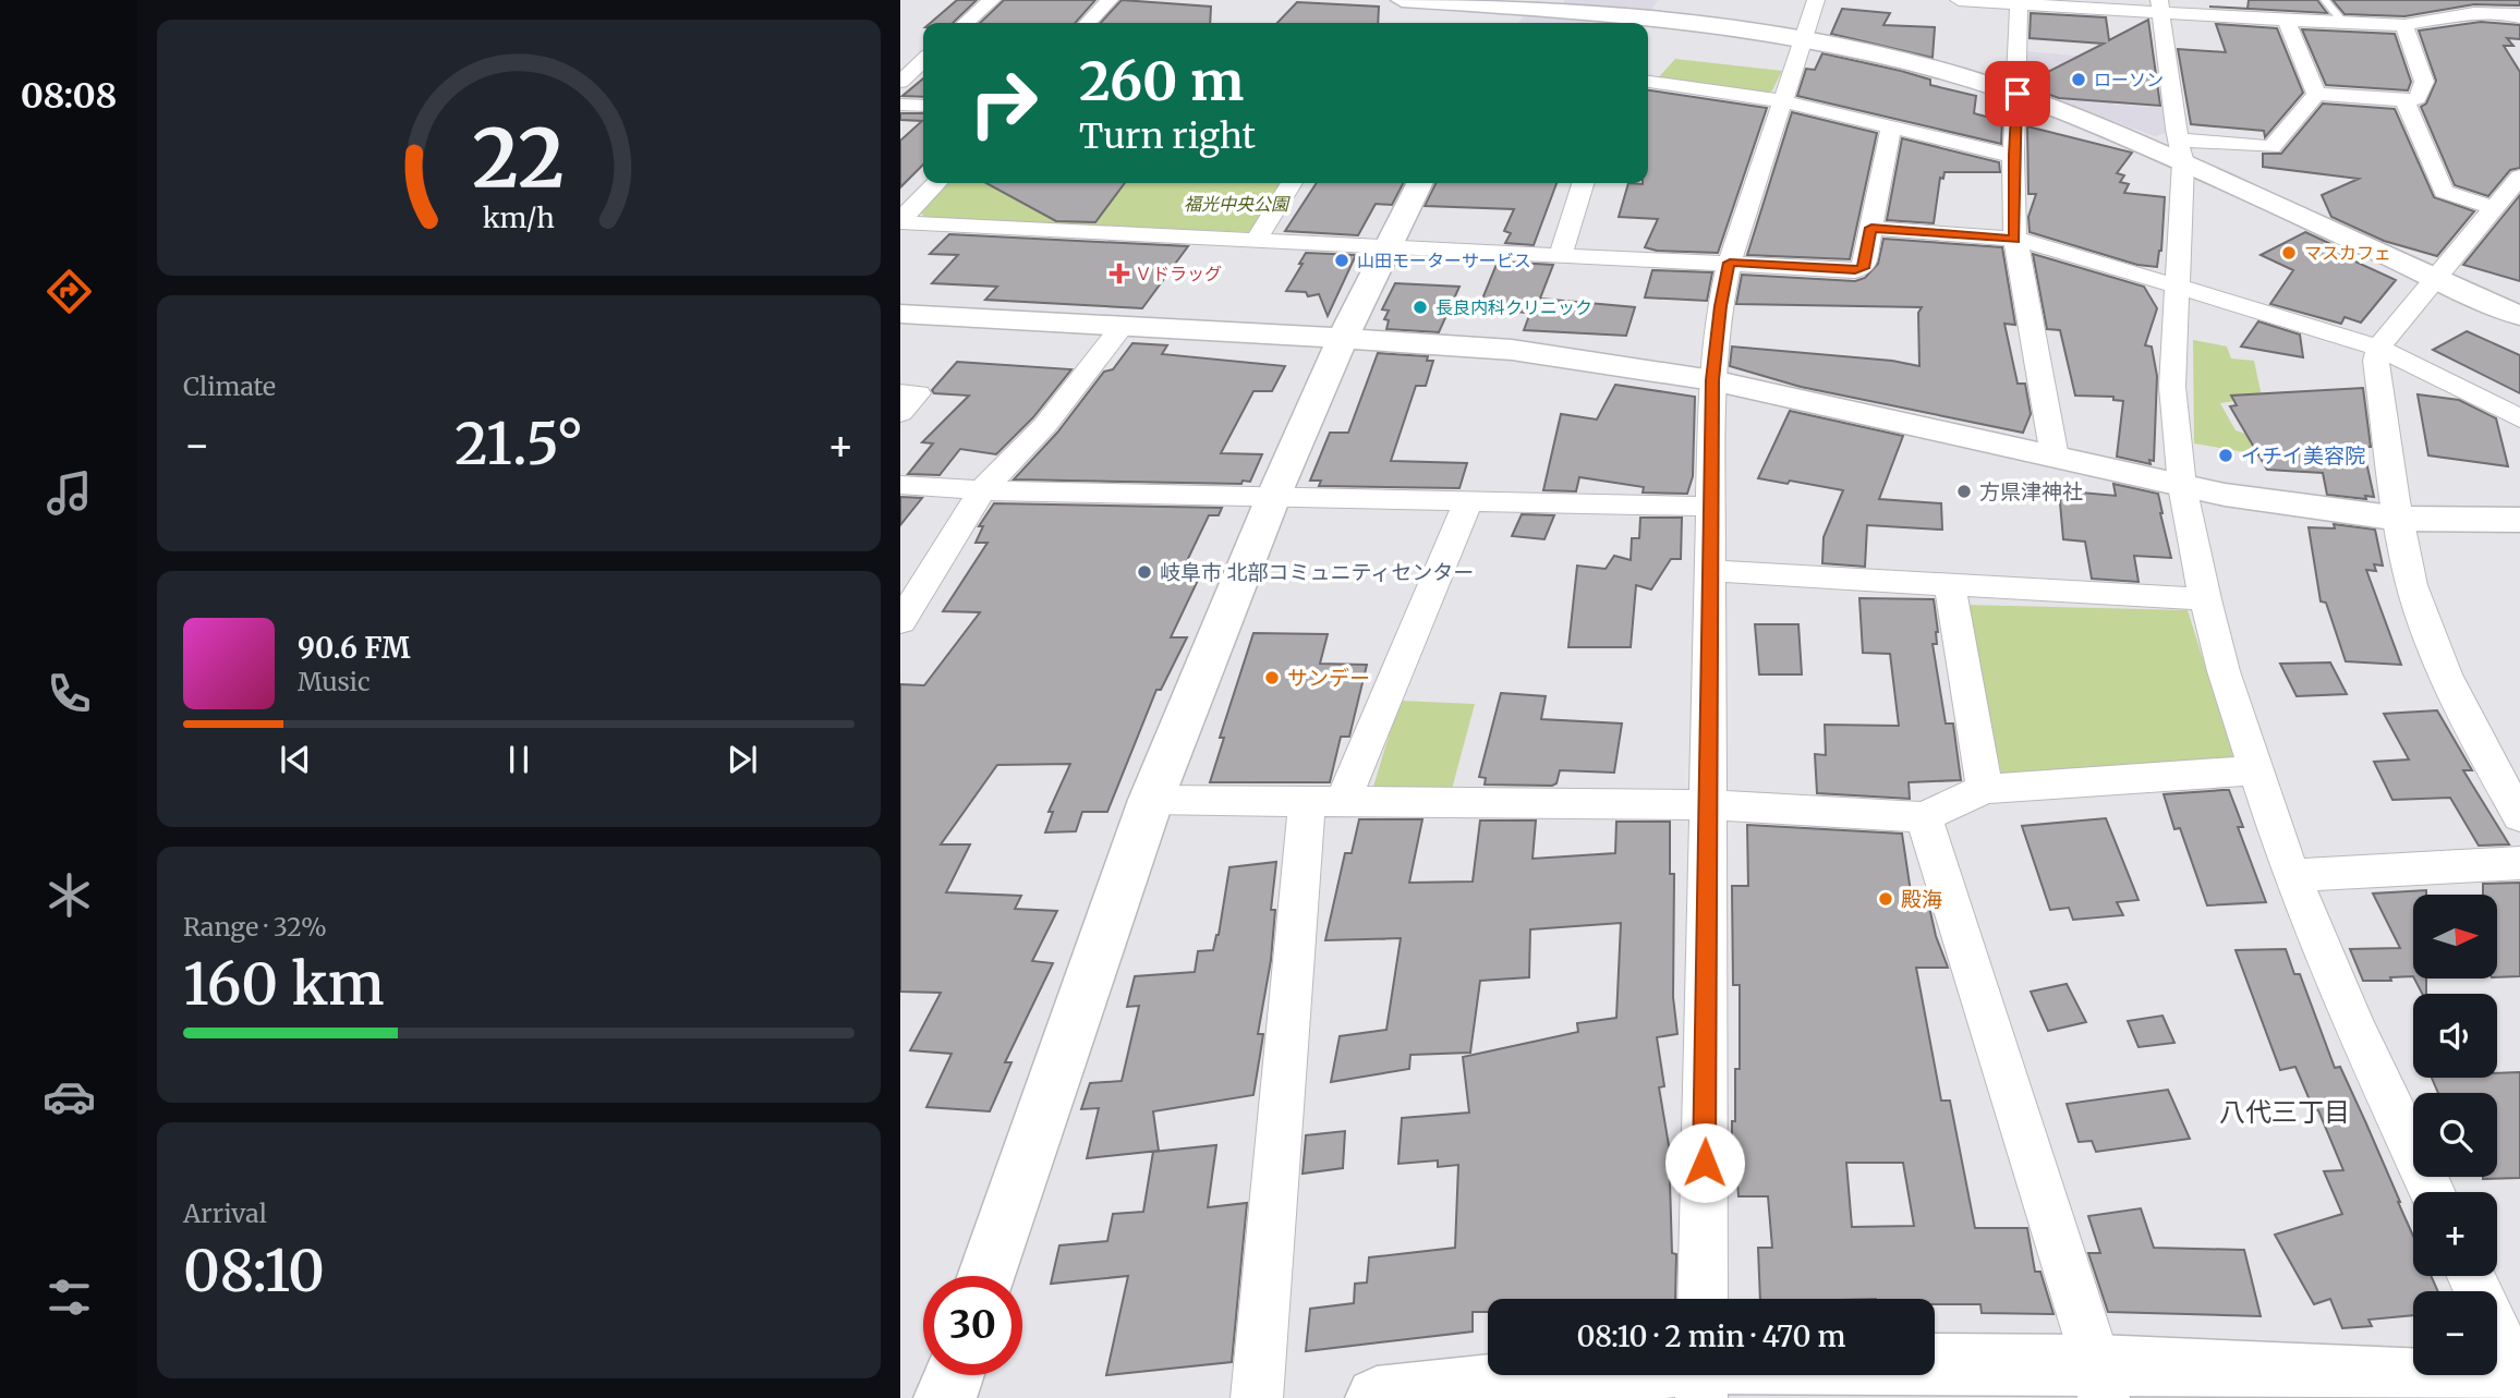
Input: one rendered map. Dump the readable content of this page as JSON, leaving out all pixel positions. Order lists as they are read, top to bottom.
{
  "districts": ["八代三丁目"],
  "parks": ["福光中央公園"],
  "places": {
    "other": [
      "ローソン",
      "マスカフェ",
      "山田モーターサービス",
      "長良内科クリニック",
      "イチイ美容院",
      "方県津神社",
      "岐阜市 北部コミュニティセンター",
      "サンデー",
      "殿海"
    ],
    "health": ["Ｖドラッグ"]
  },
  "north": "right",
  "page": {
    "tabs": "08:08",
    "turn": ["260 m", "Turn right"],
    "tile": [
      "Climate",
      ["Range · 32%", "160 km"],
      ["Arrival", "08:10"]
    ],
    "heat": ["−", "21.5°", "+"],
    "song": ["90.6 FM", "Music"],
    "map_buttons": ["+", "−"],
    "limit": "30",
    "trip": "08:10 · 2 min · 470 m",
    "gauge": ["22", "km/h"]
  }
}
